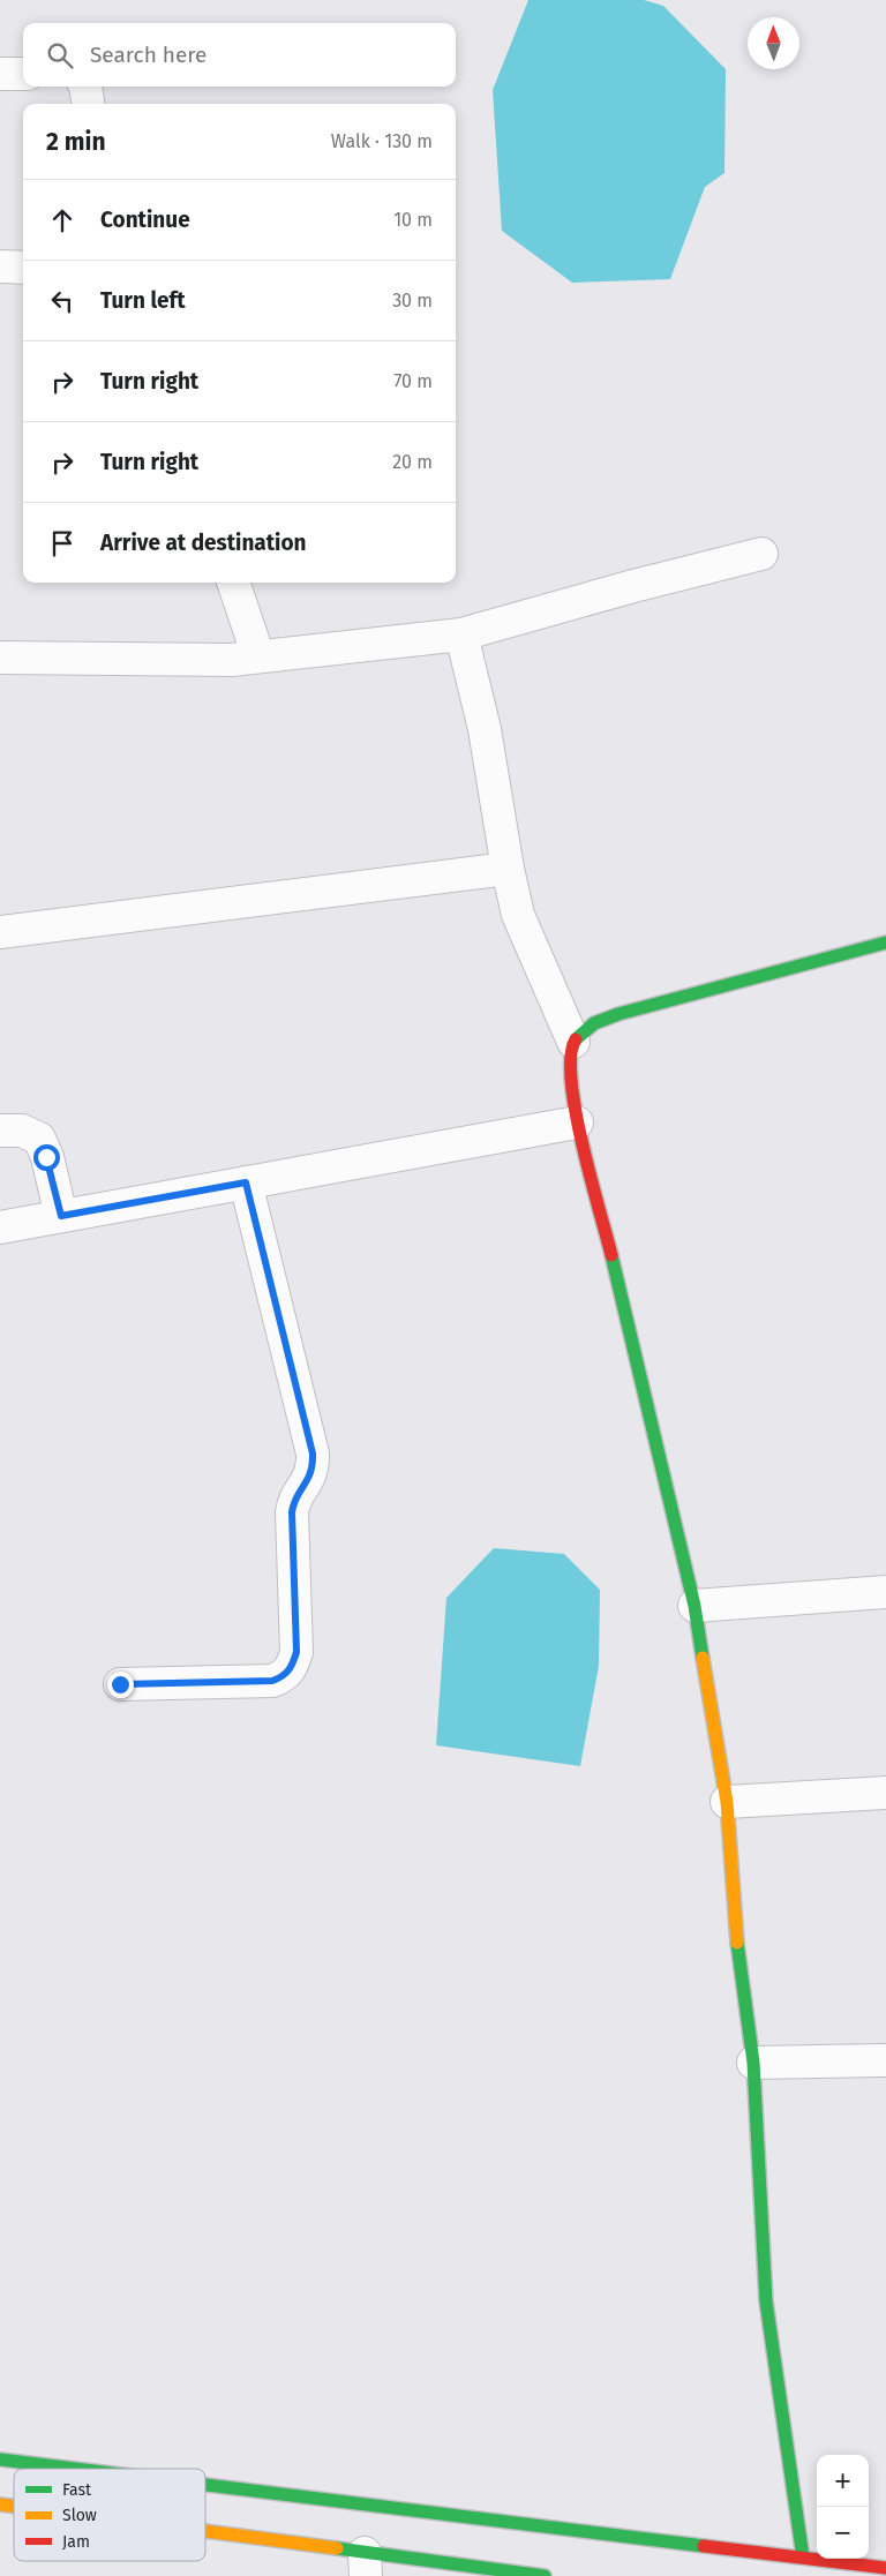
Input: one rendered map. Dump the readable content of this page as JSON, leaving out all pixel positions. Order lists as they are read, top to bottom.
{
  "legend": ["Fast", "Slow", "Jam"],
  "north": "top",
  "page": {
    "search": "Search here",
    "heading": ["2 min", "Walk · 130 m"],
    "list": [
      ["Continue", "10 m"],
      ["Turn left", "30 m"],
      ["Turn right", "70 m"],
      ["Turn right", "20 m"],
      "Arrive at destination"
    ],
    "map_buttons": ["+", "−"]
  }
}
